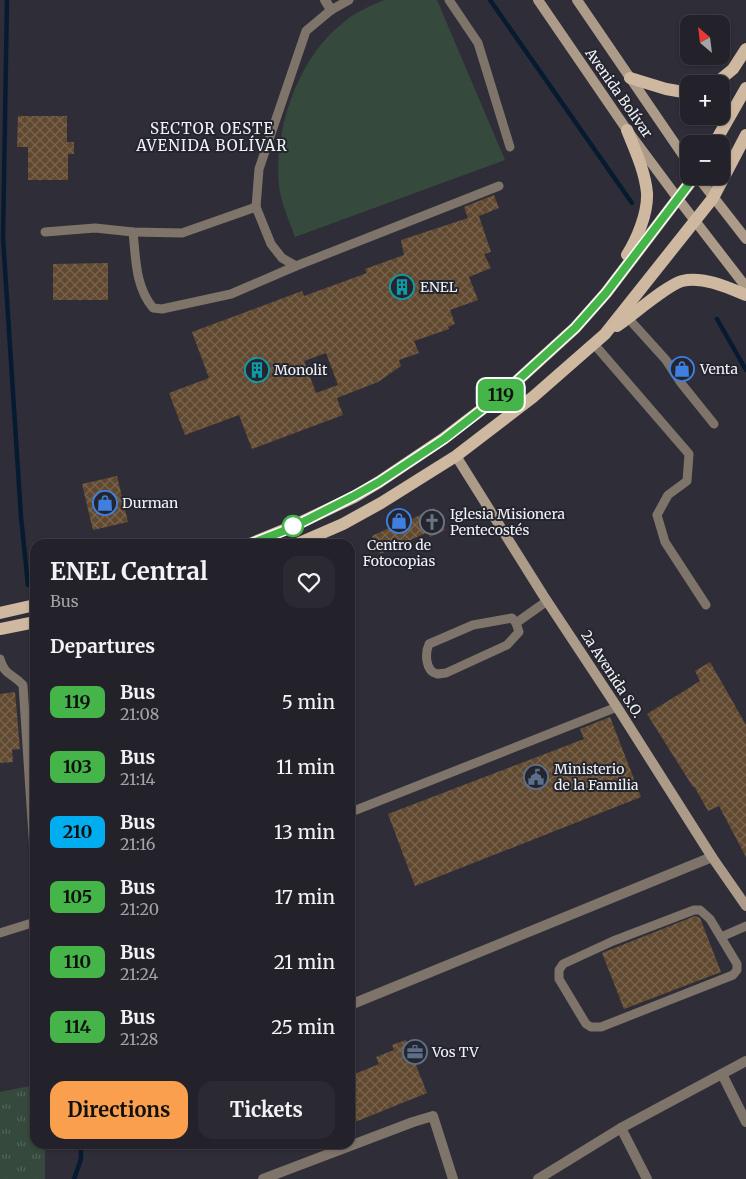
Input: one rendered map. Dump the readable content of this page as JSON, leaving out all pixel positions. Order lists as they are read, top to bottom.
{
  "streets": {
    "main road": ["Avenida Bolívar", "2a Avenida S.O."]
  },
  "districts": ["SECTOR OESTE AVENIDA BOLÍVAR"],
  "places": {
    "building": ["ENEL", "Monolit"],
    "shop": ["Venta", "Durman", "Centro de Fotocopias"],
    "church": ["Iglesia Misionera Pentecostés"],
    "public building": ["Ministerio de la Familia"],
    "office": ["Vos TV"]
  },
  "lines": ["bus line 119"],
  "north": "top left",
  "page": {
    "on_map": "119",
    "map_buttons": ["+", "−"],
    "heading": [
      ["ENEL Central", "Bus"],
      "Departures"
    ],
    "list": [
      {
        "mark": "119",
        "name": "Bus",
        "note": "21:08",
        "value": "5 min"
      },
      {
        "mark": "103",
        "name": "Bus",
        "note": "21:14",
        "value": "11 min"
      },
      {
        "mark": "210",
        "name": "Bus",
        "note": "21:16",
        "value": "13 min"
      },
      {
        "mark": "105",
        "name": "Bus",
        "note": "21:20",
        "value": "17 min"
      },
      {
        "mark": "110",
        "name": "Bus",
        "note": "21:24",
        "value": "21 min"
      },
      {
        "mark": "114",
        "name": "Bus",
        "note": "21:28",
        "value": "25 min"
      }
    ],
    "buttons": ["Directions", "Tickets"]
  }
}
